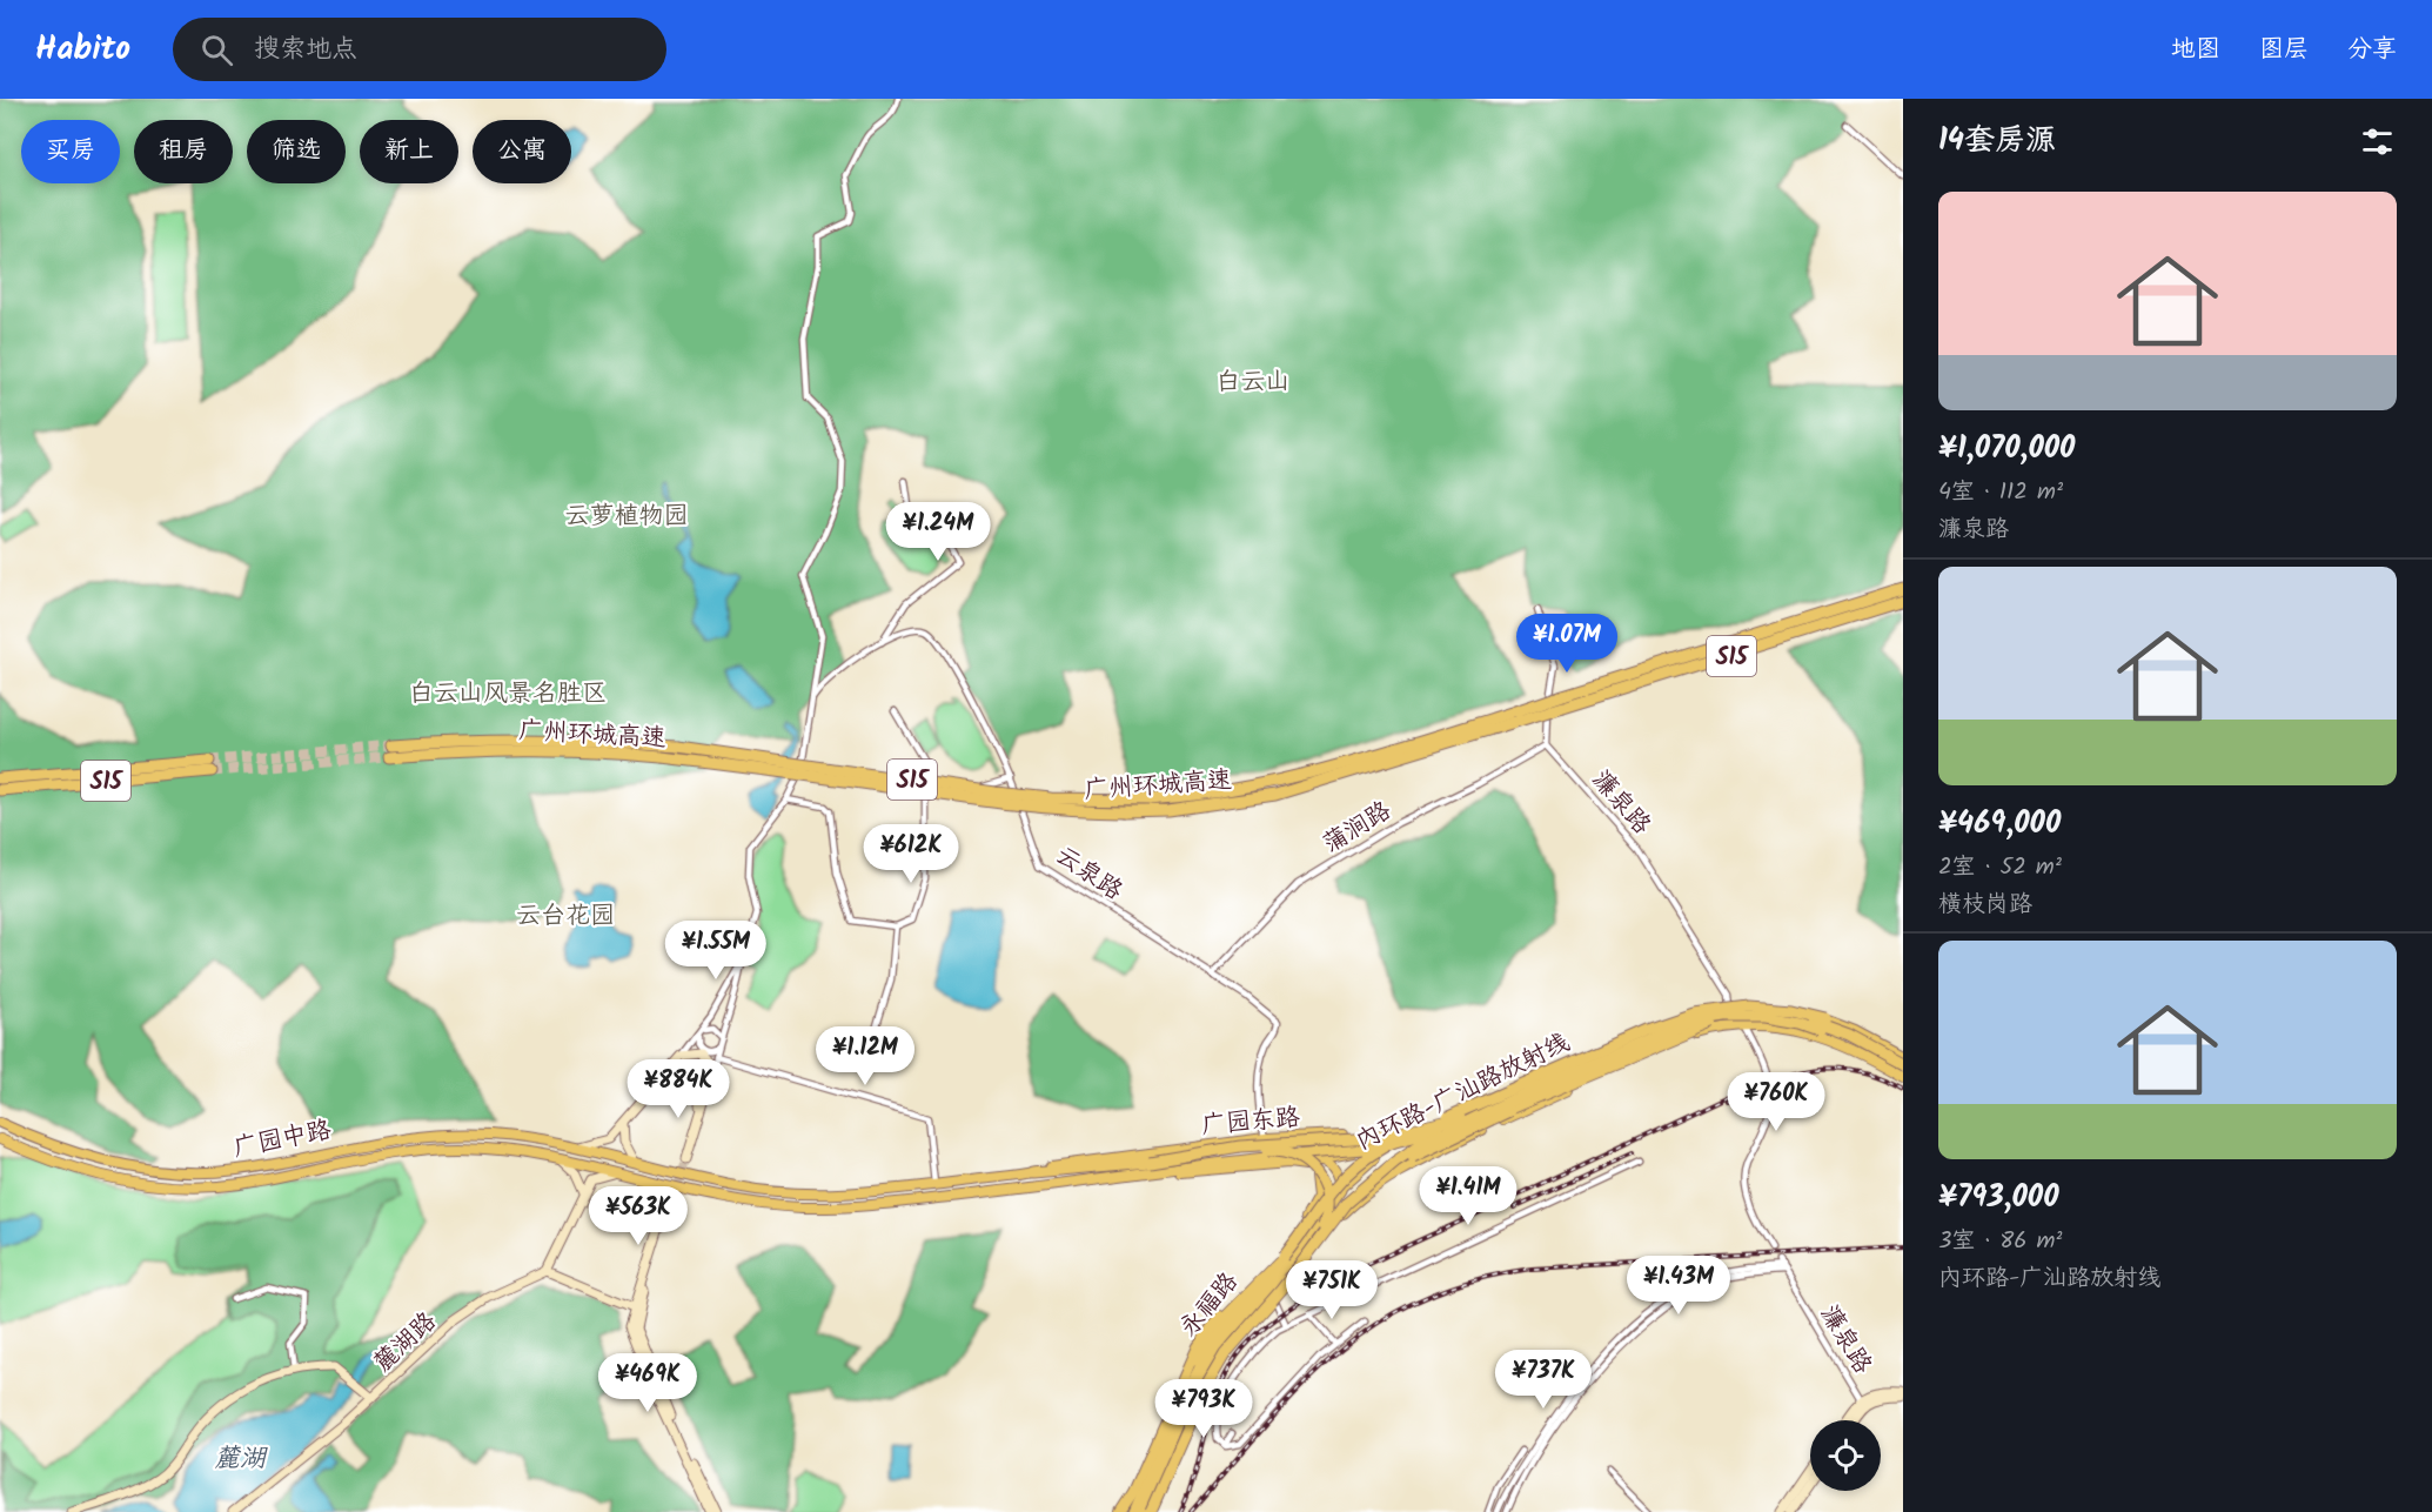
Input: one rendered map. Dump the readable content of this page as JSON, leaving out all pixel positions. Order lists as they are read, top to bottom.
{
  "streets": {
    "highway": ["S15", "广州环城高速", "内环路-广汕路放射线"],
    "main road": [
      "广园东路",
      "广园中路",
      "永福路",
      "麓湖路"
    ],
    "street": ["濂泉路", "蒲涧路", "云泉路"]
  },
  "crossings": [
    ["濂泉路", "蒲涧路"],
    ["濂泉路", "广园东路"],
    ["蒲涧路", "云泉路"],
    ["云泉路", "广园东路"],
    ["内环路-广汕路放射线", "广园东路"],
    ["广园东路", "广园中路"],
    ["广园东路", "永福路"]
  ],
  "water": ["麓湖"],
  "parks": [
    "白云山",
    "云萝植物园",
    "白云山风景名胜区",
    "云台花园"
  ],
  "page": {
    "header": "Habito",
    "search": "搜索地点",
    "nav": ["地图", "图层", "分享"],
    "heading": "14套房源",
    "chip": [
      "买房",
      "租房",
      "筛选",
      "新上",
      "公寓"
    ],
    "list": [
      {
        "name": "¥1,070,000",
        "note": "4室 · 112 m² · 濂泉路"
      },
      {
        "name": "¥469,000",
        "note": "2室 · 52 m² · 横枝岗路"
      },
      {
        "name": "¥793,000",
        "note": "3室 · 86 m² · 内环路-广汕路放射线"
      }
    ],
    "price": [
      "¥1.24M",
      "¥1.07M",
      "¥612K",
      "¥1.55M",
      "¥1.12M",
      "¥884K",
      "¥760K",
      "¥1.41M",
      "¥563K",
      "¥1.43M",
      "¥751K",
      "¥737K",
      "¥469K",
      "¥793K"
    ]
  }
}
